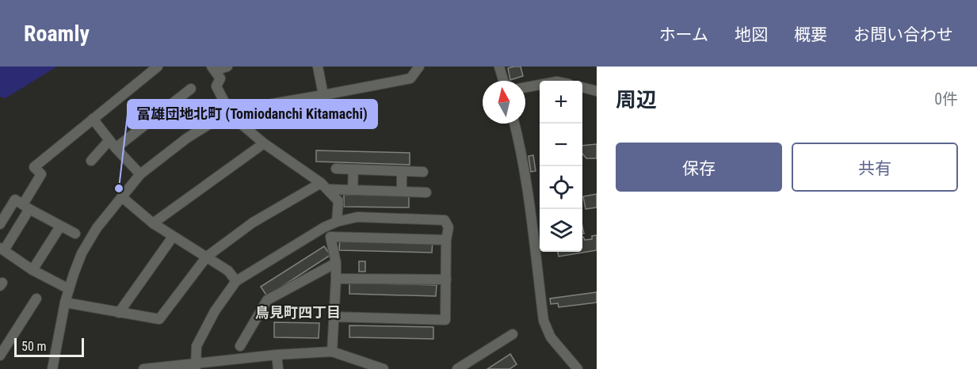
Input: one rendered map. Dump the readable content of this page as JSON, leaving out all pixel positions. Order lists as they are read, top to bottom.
{
  "districts": ["鳥見町四丁目"],
  "places": ["富雄団地北町 (Tomiodanchi Kitamachi)"],
  "scale_bar": "50 m",
  "north": "top",
  "page": {
    "header": "Roamly",
    "nav": [
      "ホーム",
      "地図",
      "概要",
      "お問い合わせ"
    ],
    "heading": ["周辺", "0件"],
    "map_buttons": ["+", "−"],
    "buttons": ["保存", "共有"],
    "scale": "50 m"
  }
}
